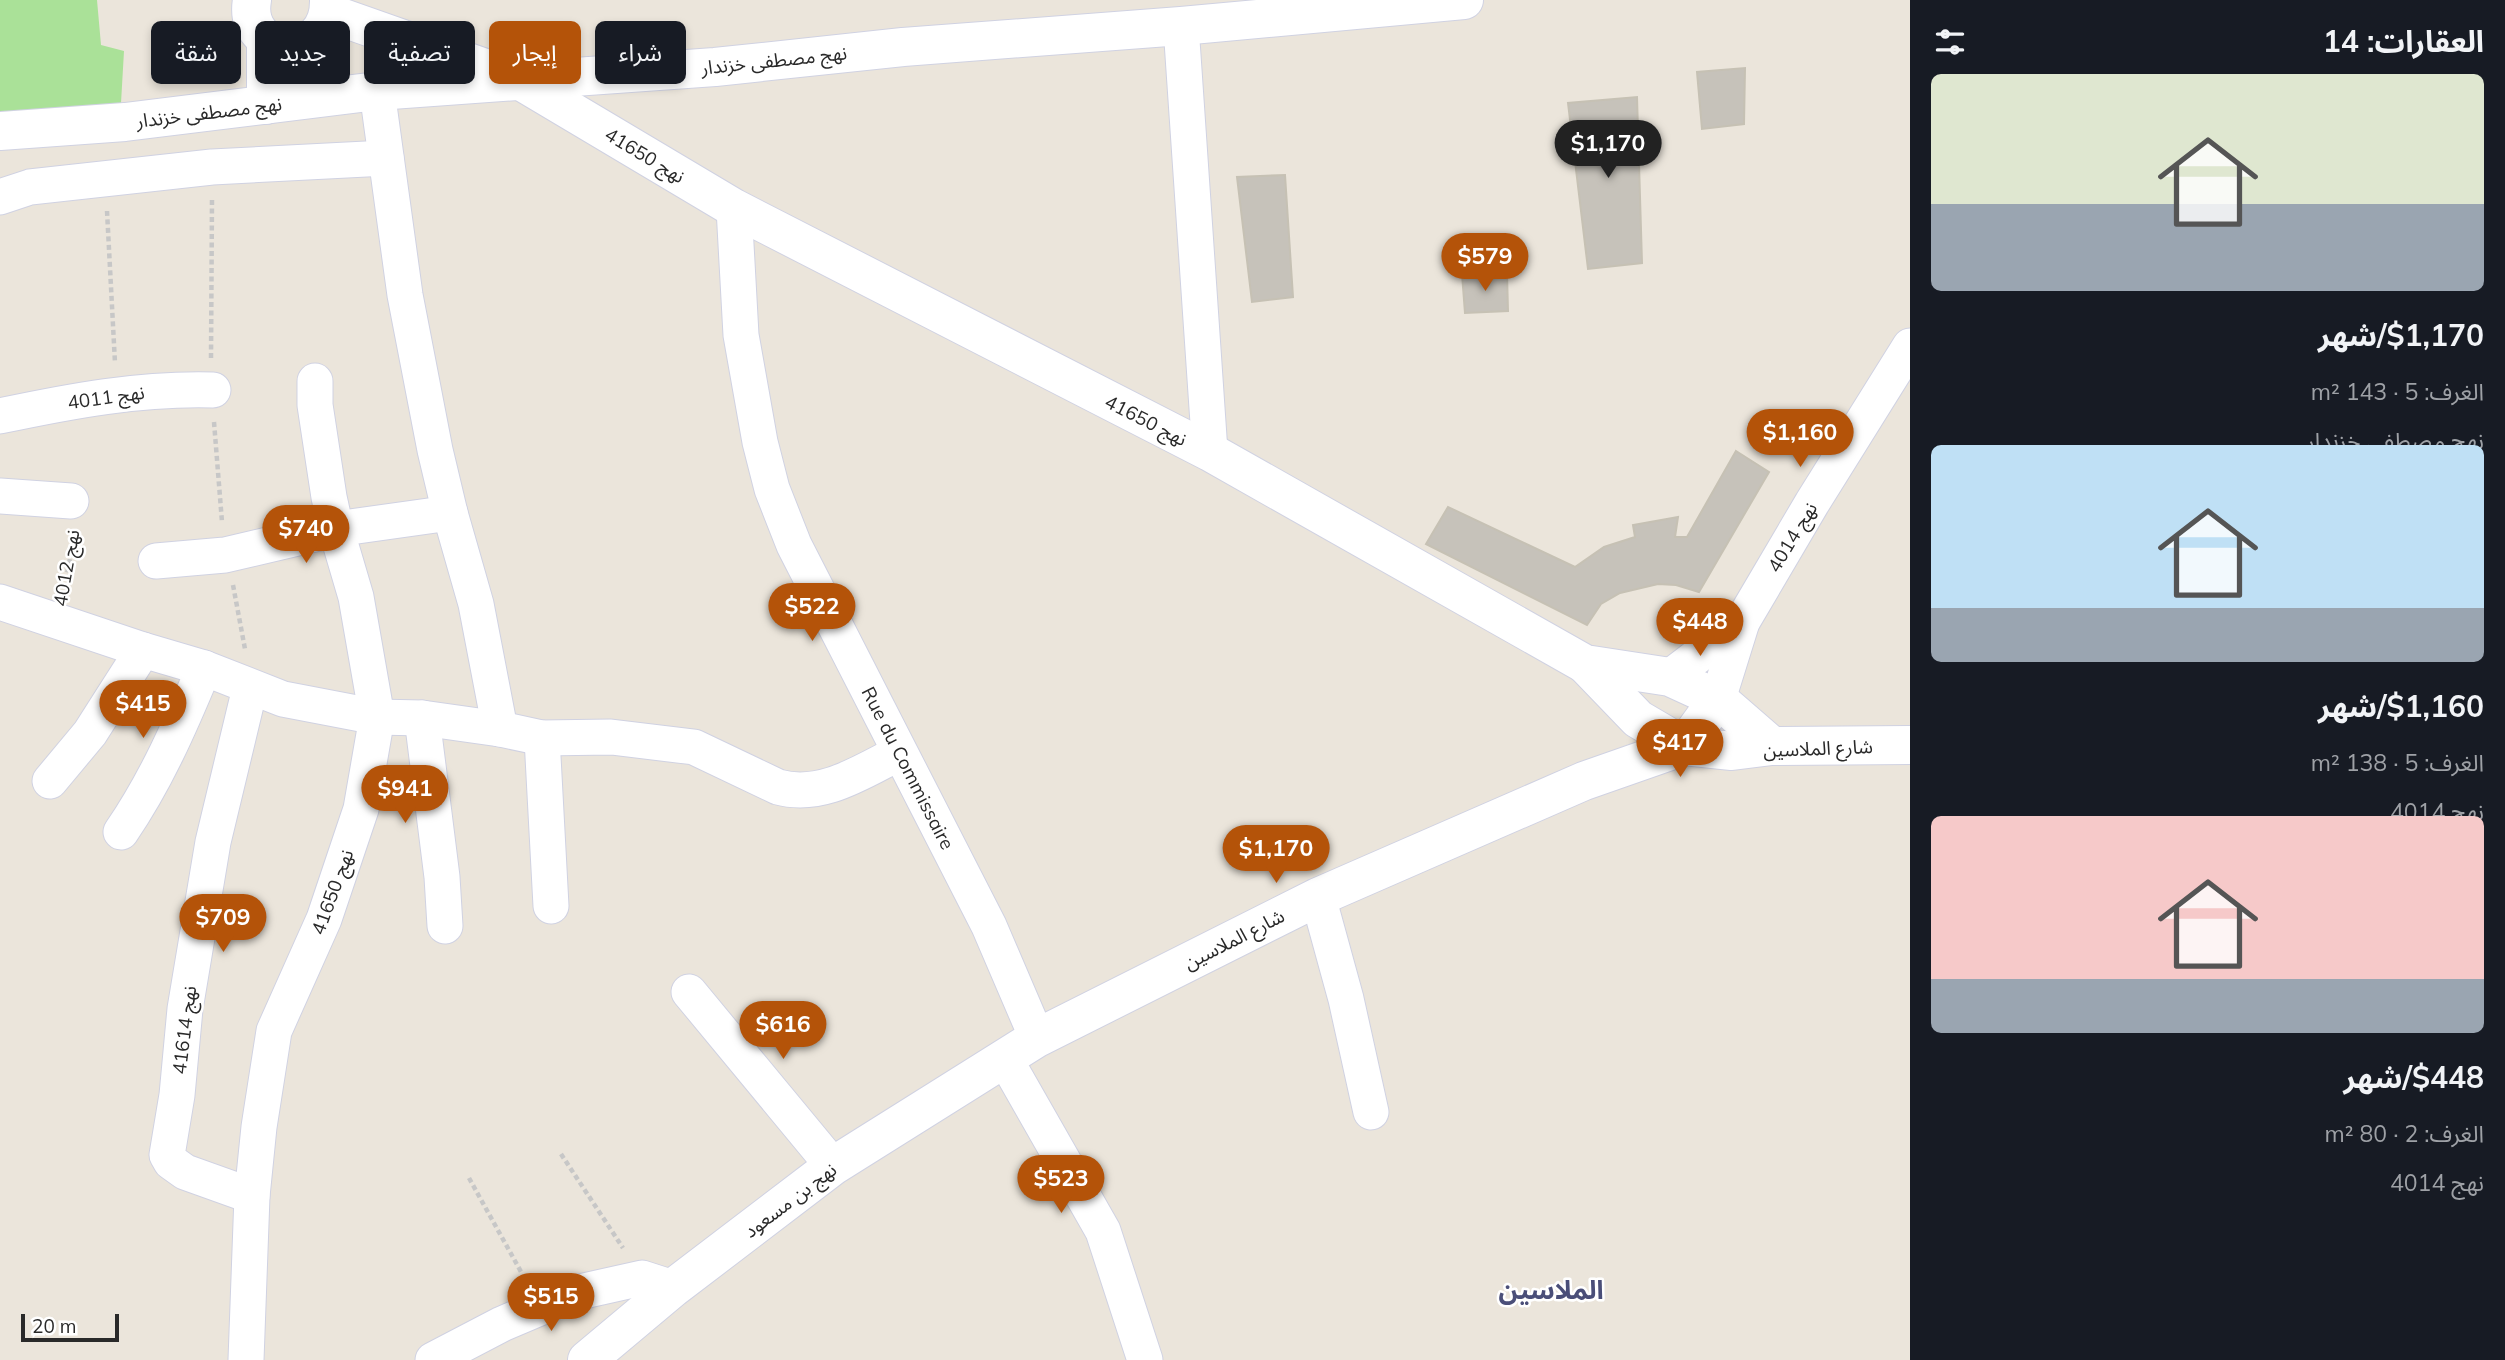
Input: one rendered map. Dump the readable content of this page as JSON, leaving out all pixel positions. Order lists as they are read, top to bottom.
{
  "streets": {
    "street": [
      "نهج مصطفى خزندار",
      "نهج 41650",
      "نهج 4011",
      "نهج 4014",
      "نهج 4012",
      "شارع الملاسين",
      "Rue du Commissaire",
      "نهج 41614",
      "نهج بن مسعود"
    ]
  },
  "crossings": [
    ["نهج 41650", "نهج 4014"],
    ["نهج 41650", "شارع الملاسين"],
    ["نهج 41650", "Rue du Commissaire"],
    ["نهج 41650", "نهج 41614"],
    ["نهج 4014", "شارع الملاسين"],
    ["شارع الملاسين", "Rue du Commissaire"],
    ["شارع الملاسين", "نهج بن مسعود"]
  ],
  "districts": ["الملاسين"],
  "scale_bar": "20 m",
  "page": {
    "heading": "العقارات: 14",
    "chip": [
      "شراء",
      "إيجار",
      "تصفية",
      "جديد",
      "شقة"
    ],
    "list": [
      {
        "name": "$1,170/شهر",
        "note": "الغرف: 5 · 143 m² · نهج مصطفى خزندار"
      },
      {
        "name": "$1,160/شهر",
        "note": "الغرف: 5 · 138 m² · نهج 4014"
      },
      {
        "name": "$448/شهر",
        "note": "الغرف: 2 · 80 m² · نهج 4014"
      }
    ],
    "price": [
      "$1,170",
      "$579",
      "$1,160",
      "$740",
      "$522",
      "$448",
      "$415",
      "$417",
      "$941",
      "$1,170",
      "$709",
      "$616",
      "$523",
      "$515"
    ],
    "scale": "20 m"
  }
}
